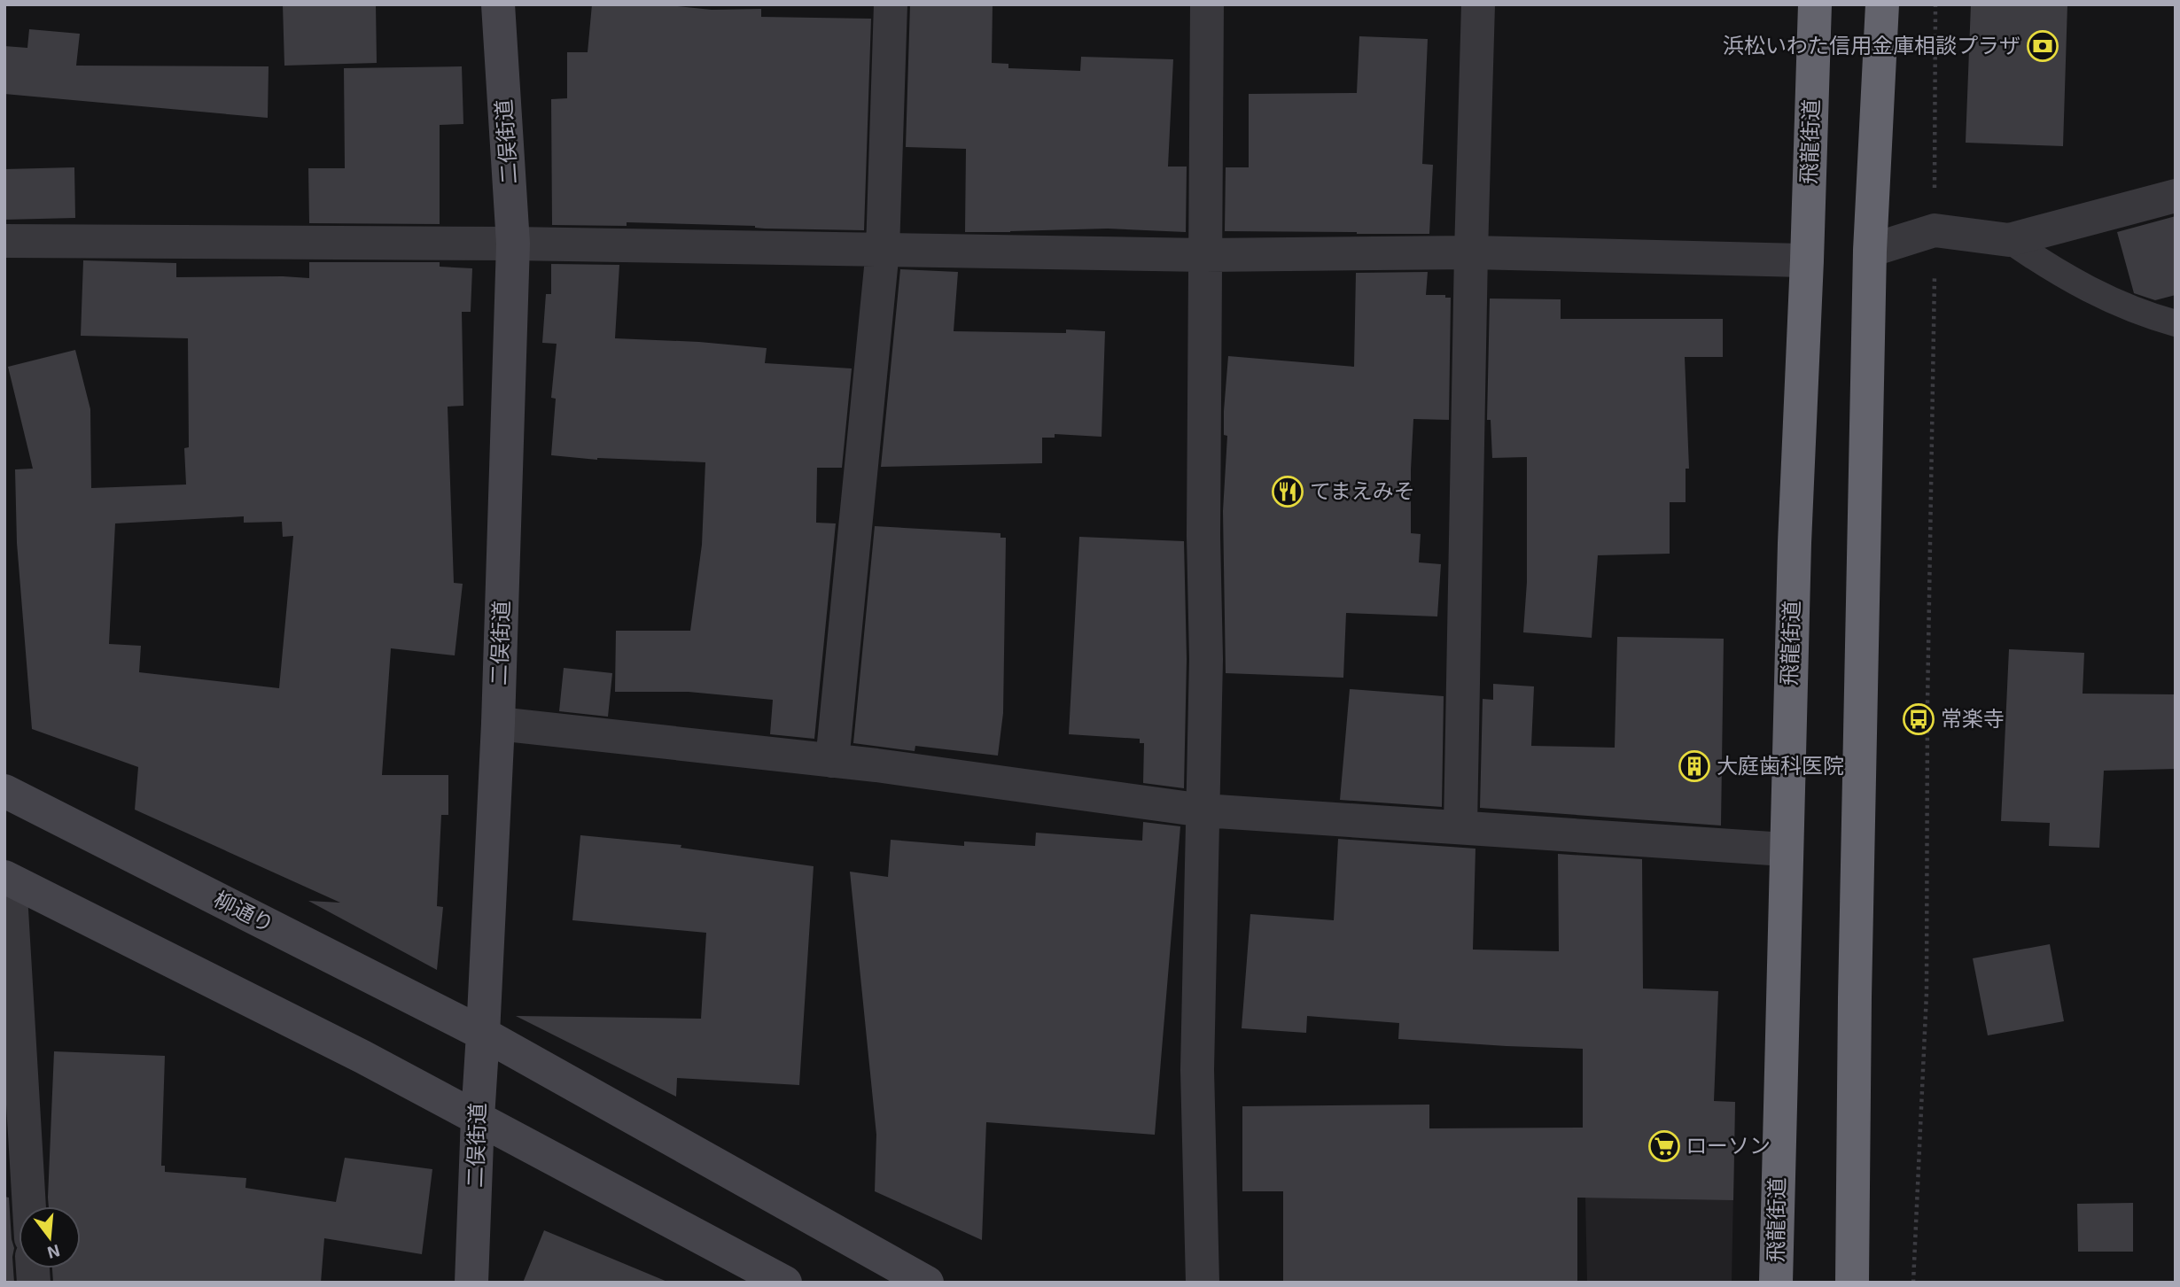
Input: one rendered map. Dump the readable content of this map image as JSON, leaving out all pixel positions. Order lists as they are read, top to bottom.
{
  "streets": {
    "highway": ["飛龍街道"],
    "street": ["二俣街道", "柳通り"]
  },
  "crossings": [
    ["二俣街道", "柳通り"]
  ],
  "places": {
    "bank": ["浜松いわた信用金庫相談プラザ"],
    "restaurant": ["てまえみそ"],
    "bus stop": ["常楽寺"],
    "building": ["大庭歯科医院"],
    "supermarket": ["ローソン"]
  },
  "north": "bottom"
}
